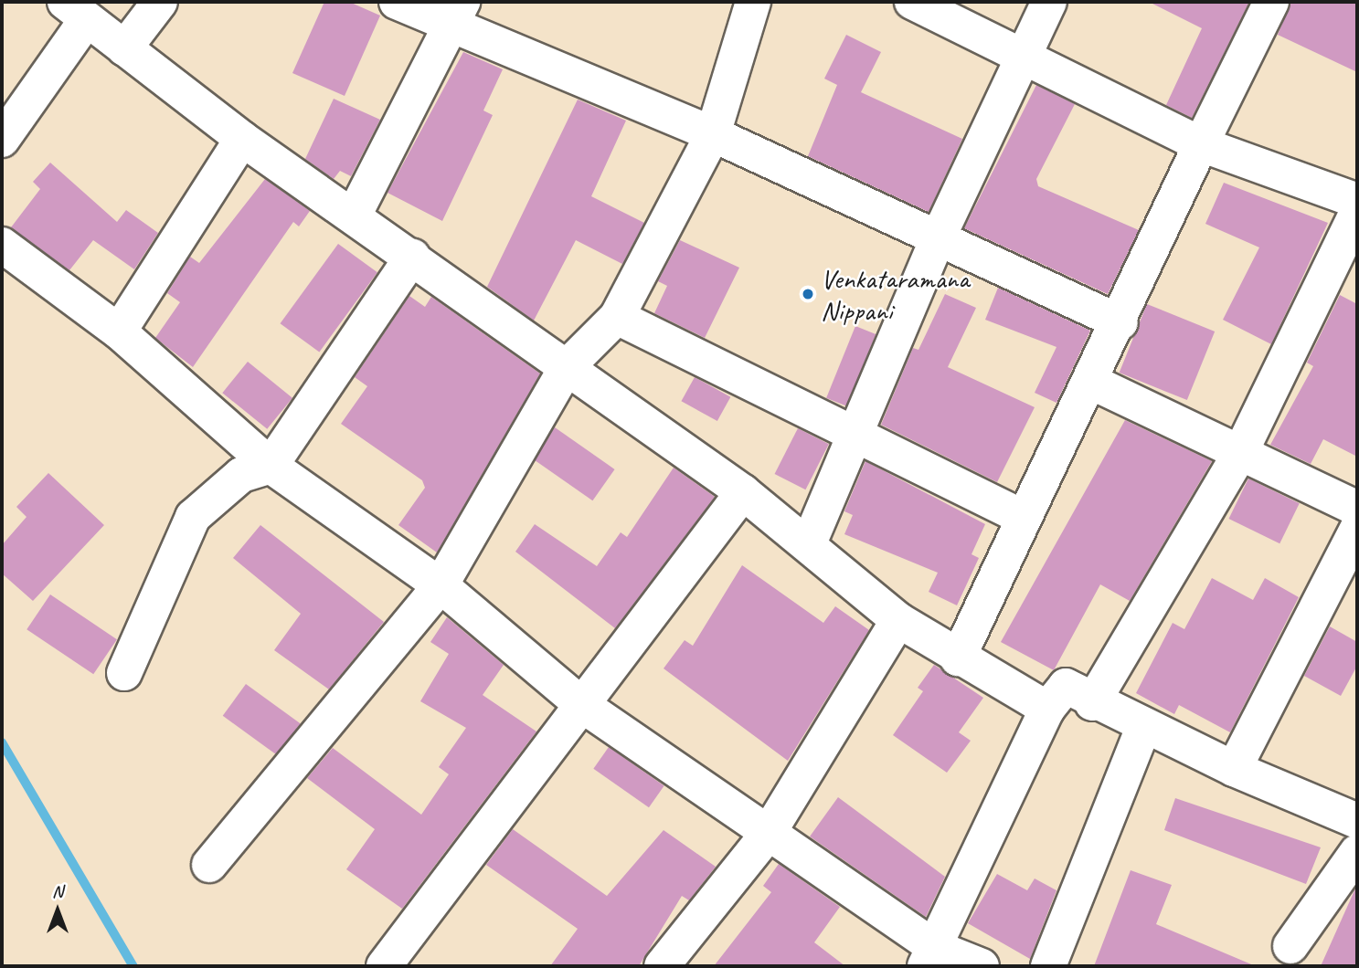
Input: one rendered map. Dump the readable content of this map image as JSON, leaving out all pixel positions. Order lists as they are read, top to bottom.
{
  "places": ["Venkataramana Nippani"],
  "north": "top"
}
